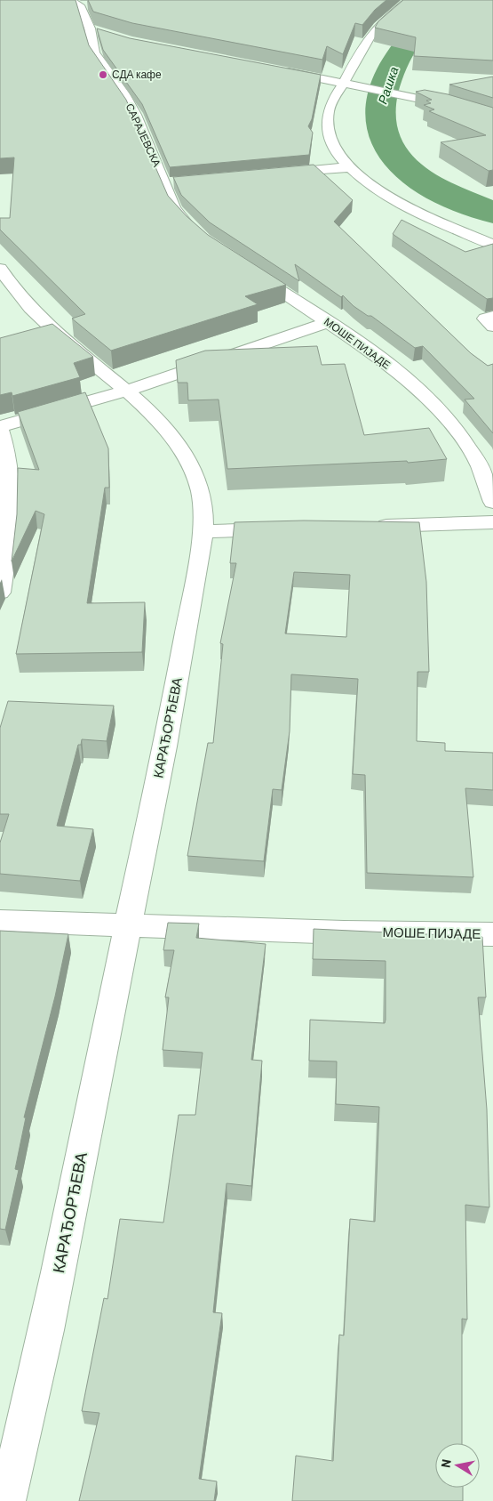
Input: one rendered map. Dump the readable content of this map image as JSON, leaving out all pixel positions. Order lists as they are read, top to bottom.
{
  "streets": {
    "street": ["САРАЈЕВСКА", "МОШЕ ПИЈАДЕ", "КАРАЂОРЂЕВА"]
  },
  "crossings": [
    ["МОШЕ ПИЈАДЕ", "КАРАЂОРЂЕВА"]
  ],
  "water": ["Рашка"],
  "places": ["СДА кафе"],
  "north": "left"
}
